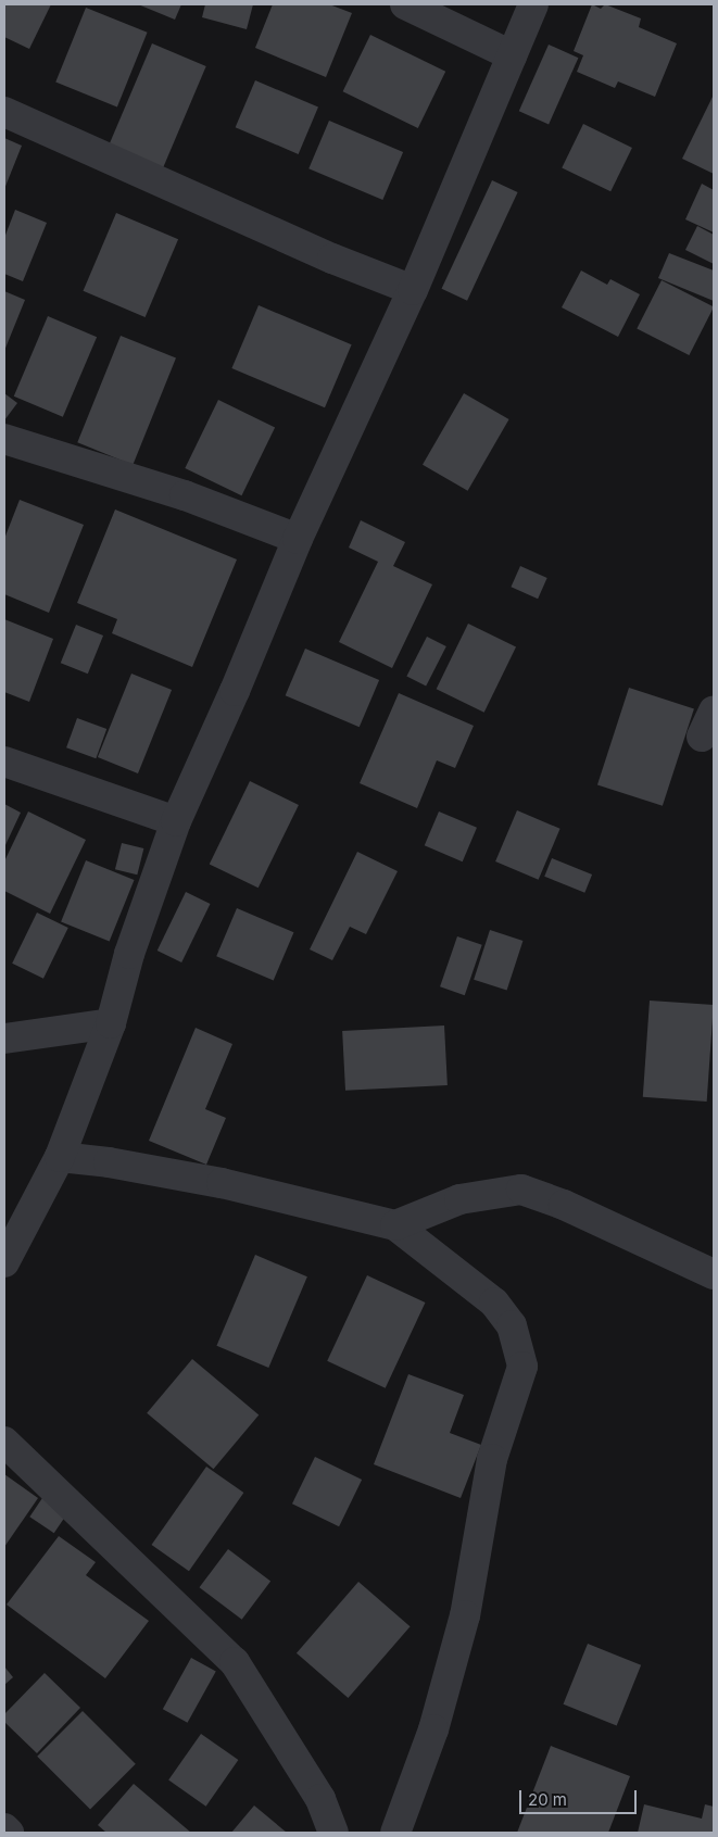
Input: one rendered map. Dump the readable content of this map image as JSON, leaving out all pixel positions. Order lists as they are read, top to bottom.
{
  "scale_bar": "20 m"
}
